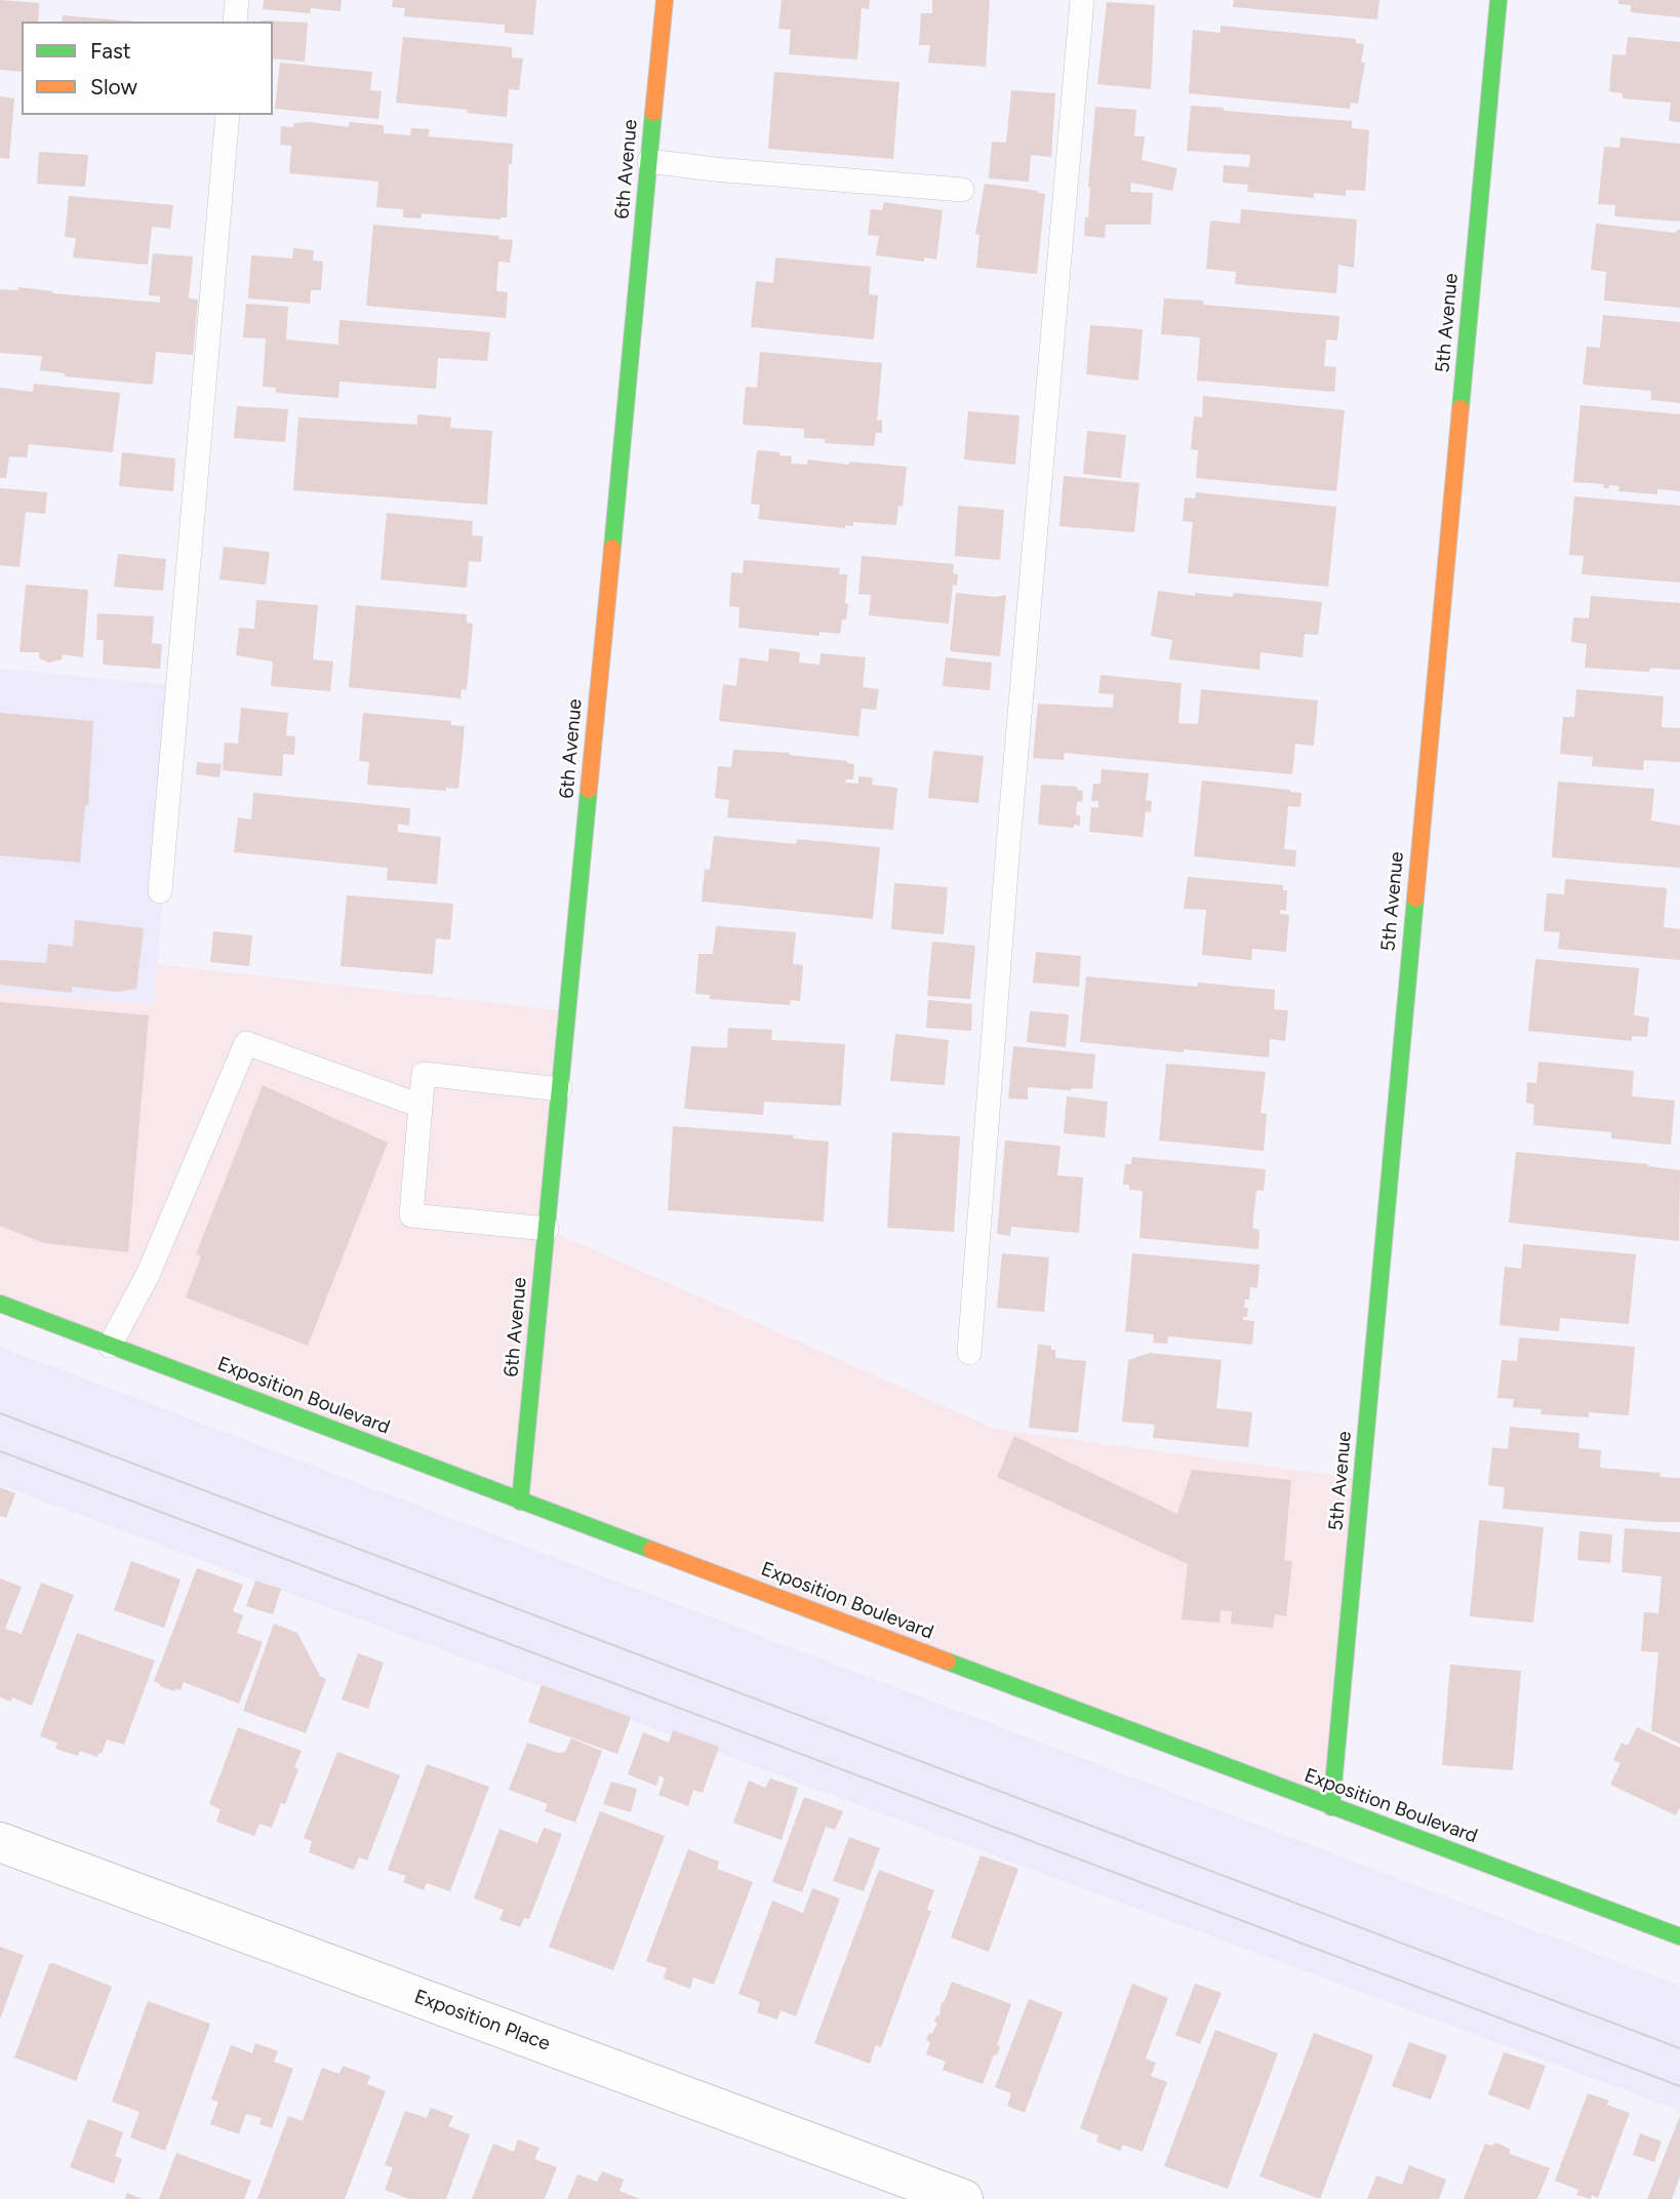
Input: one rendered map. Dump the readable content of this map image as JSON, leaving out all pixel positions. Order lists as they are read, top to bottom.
{
  "streets": {
    "street": [
      "6th Avenue",
      "5th Avenue",
      "Exposition Boulevard",
      "Exposition Place"
    ]
  },
  "crossings": [
    ["6th Avenue", "Exposition Boulevard"],
    ["5th Avenue", "Exposition Boulevard"]
  ],
  "legend": ["Fast", "Slow"]
}
